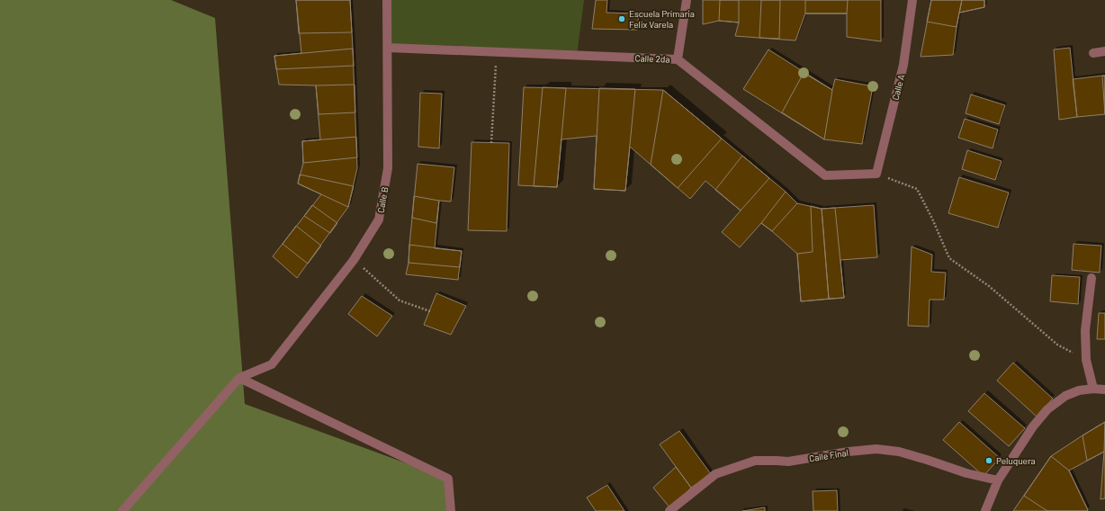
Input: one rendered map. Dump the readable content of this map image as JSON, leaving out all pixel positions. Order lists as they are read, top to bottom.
{
  "streets": {
    "street": [
      "Calle 2da",
      "Calle A",
      "Calle B",
      "Calle Final"
    ]
  },
  "crossings": [
    ["Calle 2da", "Calle A"],
    ["Calle 2da", "Calle B"]
  ],
  "places": ["Escuela Primaria Felix Varela", "Peluquera"]
}
